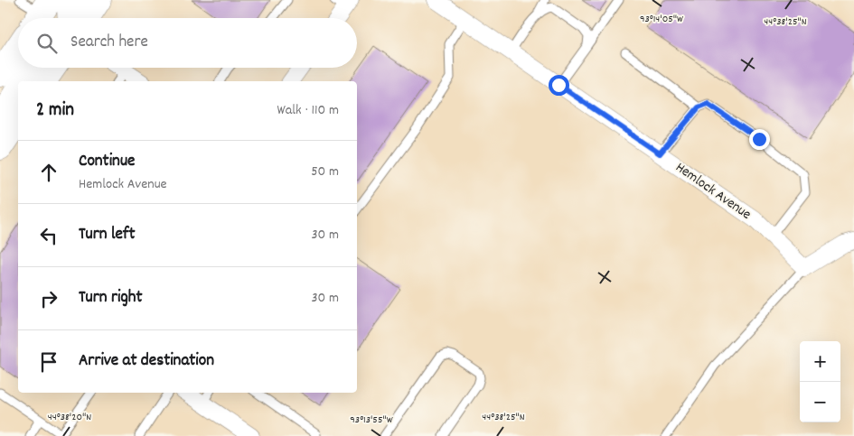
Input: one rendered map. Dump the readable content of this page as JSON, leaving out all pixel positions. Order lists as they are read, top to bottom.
{
  "streets": {
    "street": ["Hemlock Avenue"]
  },
  "page": {
    "search": "Search here",
    "heading": ["2 min", "Walk · 110 m"],
    "list": [
      ["Continue", "Hemlock Avenue", "50 m"],
      ["Turn left", "30 m"],
      ["Turn right", "30 m"],
      "Arrive at destination"
    ],
    "map_buttons": ["+", "−"]
  },
  "coordinates": [
    "93°14'05\"W",
    "44°38'25\"N",
    "44°38'20\"N",
    "93°13'55\"W"
  ]
}
